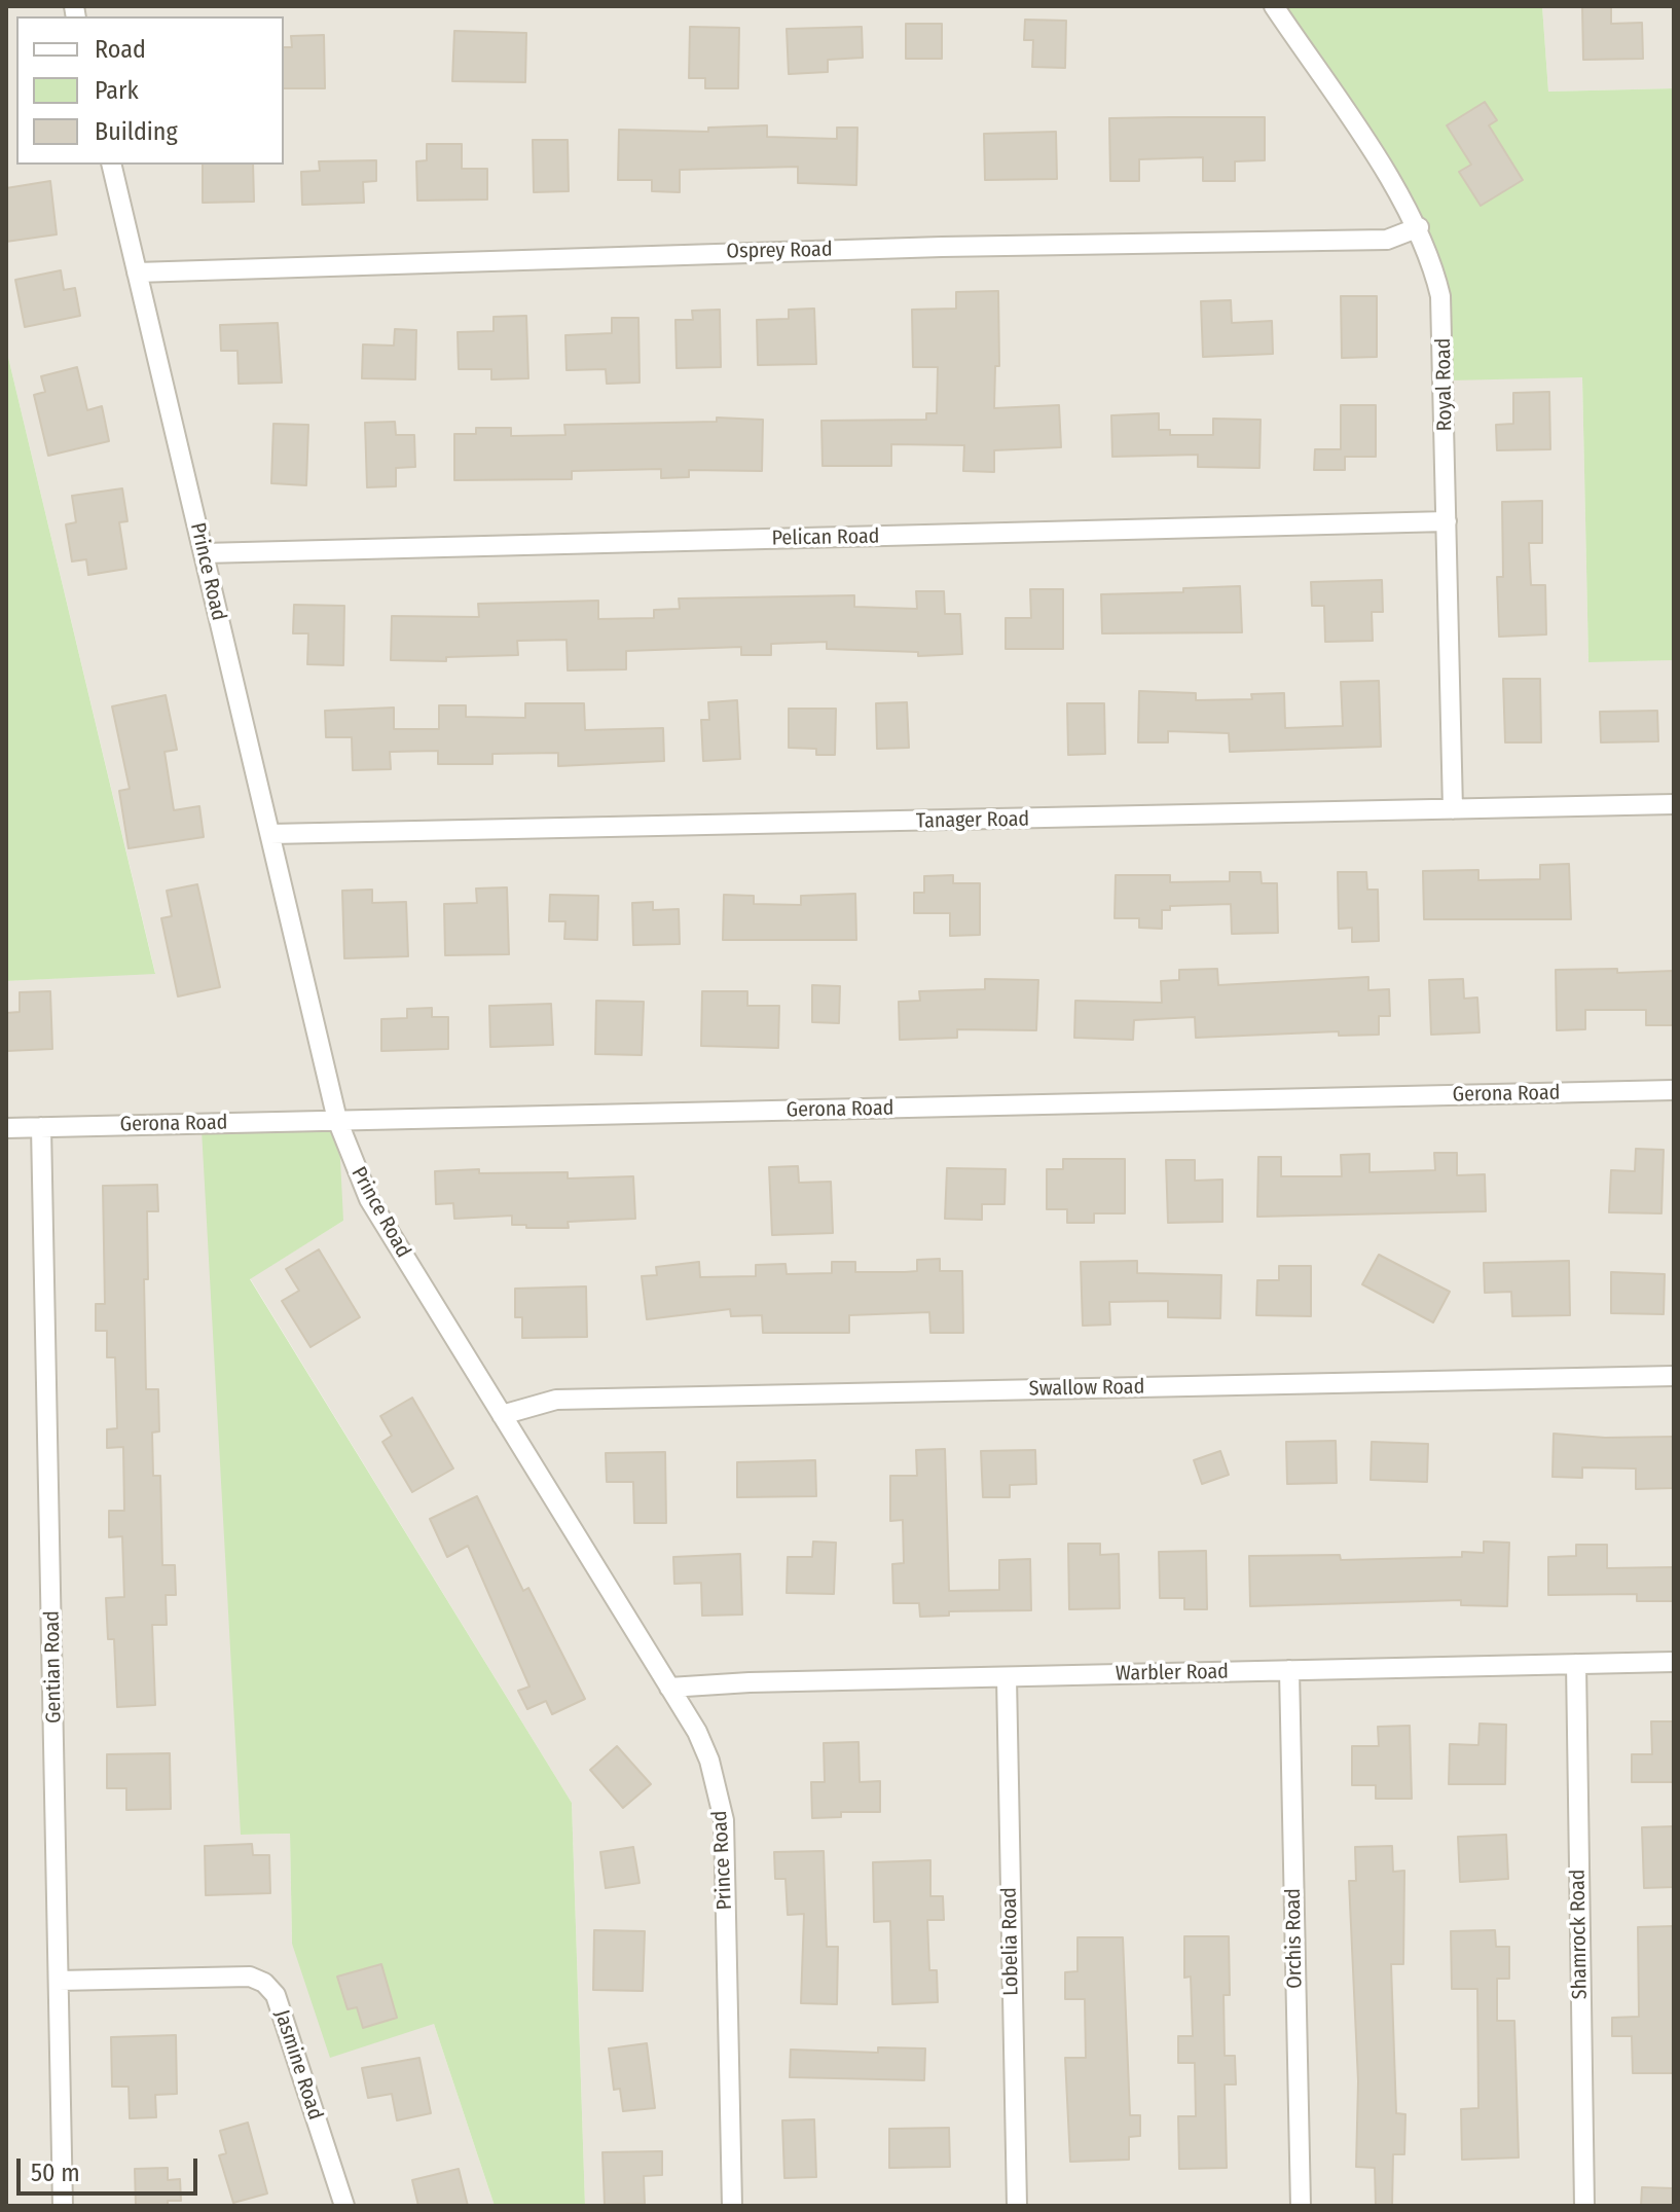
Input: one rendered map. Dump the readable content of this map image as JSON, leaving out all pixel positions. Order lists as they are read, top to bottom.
{
  "streets": {
    "street": [
      "Osprey Road",
      "Royal Road",
      "Pelican Road",
      "Prince Road",
      "Tanager Road",
      "Gerona Road",
      "Swallow Road",
      "Gentian Road",
      "Warbler Road",
      "Shamrock Road",
      "Orchis Road",
      "Lobelia Road",
      "Jasmine Road"
    ]
  },
  "crossings": [
    ["Osprey Road", "Royal Road"],
    ["Osprey Road", "Prince Road"],
    ["Royal Road", "Pelican Road"],
    ["Royal Road", "Tanager Road"],
    ["Pelican Road", "Prince Road"],
    ["Prince Road", "Tanager Road"],
    ["Prince Road", "Gerona Road"],
    ["Prince Road", "Swallow Road"],
    ["Prince Road", "Warbler Road"],
    ["Gerona Road", "Gentian Road"],
    ["Gentian Road", "Jasmine Road"],
    ["Warbler Road", "Shamrock Road"],
    ["Warbler Road", "Orchis Road"],
    ["Warbler Road", "Lobelia Road"]
  ],
  "legend": ["Road", "Park", "Building"],
  "scale_bar": "50 m"
}
